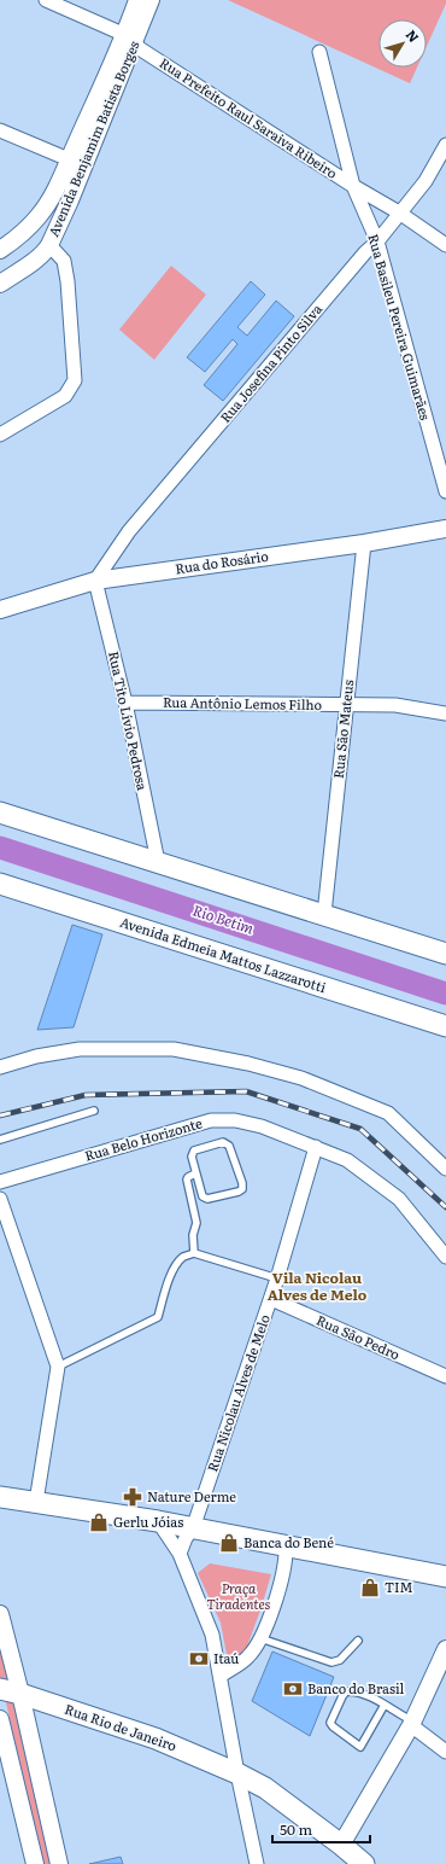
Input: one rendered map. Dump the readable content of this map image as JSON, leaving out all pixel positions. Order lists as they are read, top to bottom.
{
  "streets": {
    "main road": ["Avenida Edmeia Mattos Lazzarotti", "Rua Rio de Janeiro"],
    "street": [
      "Rua Prefeito Raul Saraiva Ribeiro",
      "Avenida Benjamim Batista Borges",
      "Rua Basileu Pereira Guimarães",
      "Rua Josefina Pinto Silva",
      "Rua do Rosário",
      "Rua Antônio Lemos Filho",
      "Rua Tito Lívio Pedrosa",
      "Rua São Mateus",
      "Rua Belo Horizonte",
      "Rua São Pedro",
      "Rua Nicolau Alves de Melo"
    ]
  },
  "crossings": [
    ["Rua Prefeito Raul Saraiva Ribeiro", "Avenida Benjamim Batista Borges"],
    ["Rua Prefeito Raul Saraiva Ribeiro", "Rua Basileu Pereira Guimarães"],
    ["Rua Prefeito Raul Saraiva Ribeiro", "Rua Josefina Pinto Silva"],
    ["Rua Basileu Pereira Guimarães", "Rua Josefina Pinto Silva"],
    ["Rua Josefina Pinto Silva", "Rua do Rosário"],
    ["Rua Josefina Pinto Silva", "Rua Tito Lívio Pedrosa"],
    ["Rua do Rosário", "Rua Tito Lívio Pedrosa"],
    ["Rua do Rosário", "Rua São Mateus"],
    ["Rua Antônio Lemos Filho", "Rua Tito Lívio Pedrosa"],
    ["Rua Antônio Lemos Filho", "Rua São Mateus"],
    ["Rua Belo Horizonte", "Rua Nicolau Alves de Melo"],
    ["Rua São Pedro", "Rua Nicolau Alves de Melo"]
  ],
  "districts": ["Vila Nicolau Alves de Melo"],
  "water": ["Rio Betim"],
  "parks": ["Praça Tiradentes"],
  "places": {
    "pharmacy": ["Nature Derme"],
    "shop": ["Gerlu Jóias", "Banca do Bené", "TIM"],
    "bank": ["Itaú", "Banco do Brasil"]
  },
  "scale_bar": "50 m",
  "north": "top right"
}
